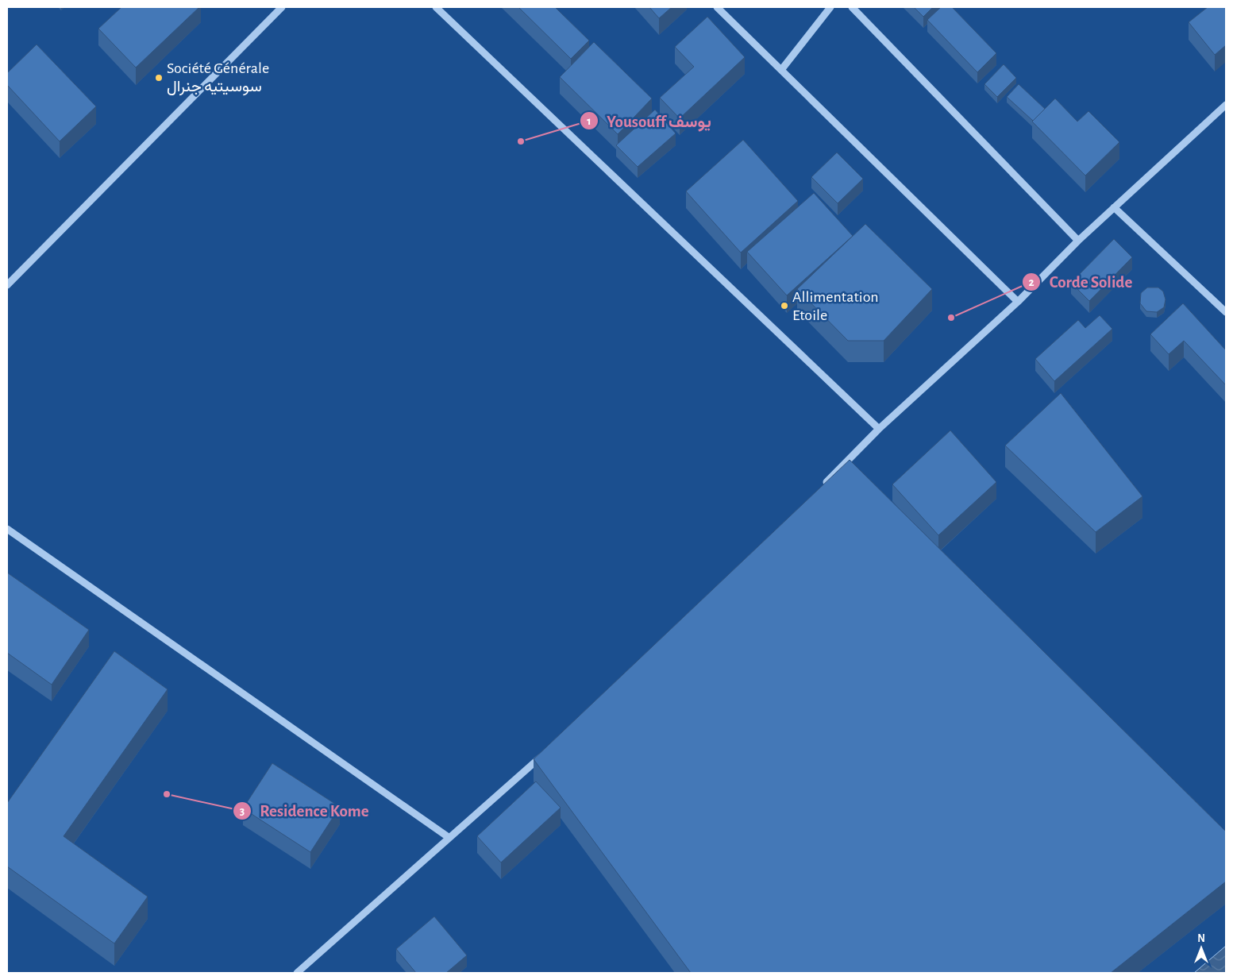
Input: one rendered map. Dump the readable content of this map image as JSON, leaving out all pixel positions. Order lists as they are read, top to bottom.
{
  "places": [
    "Société Générale سوسيتيه جنرال",
    "Yousouff يوسف",
    "Allimentation Etoile",
    "Corde Solide",
    "Residence Kome"
  ],
  "north": "top"
}
